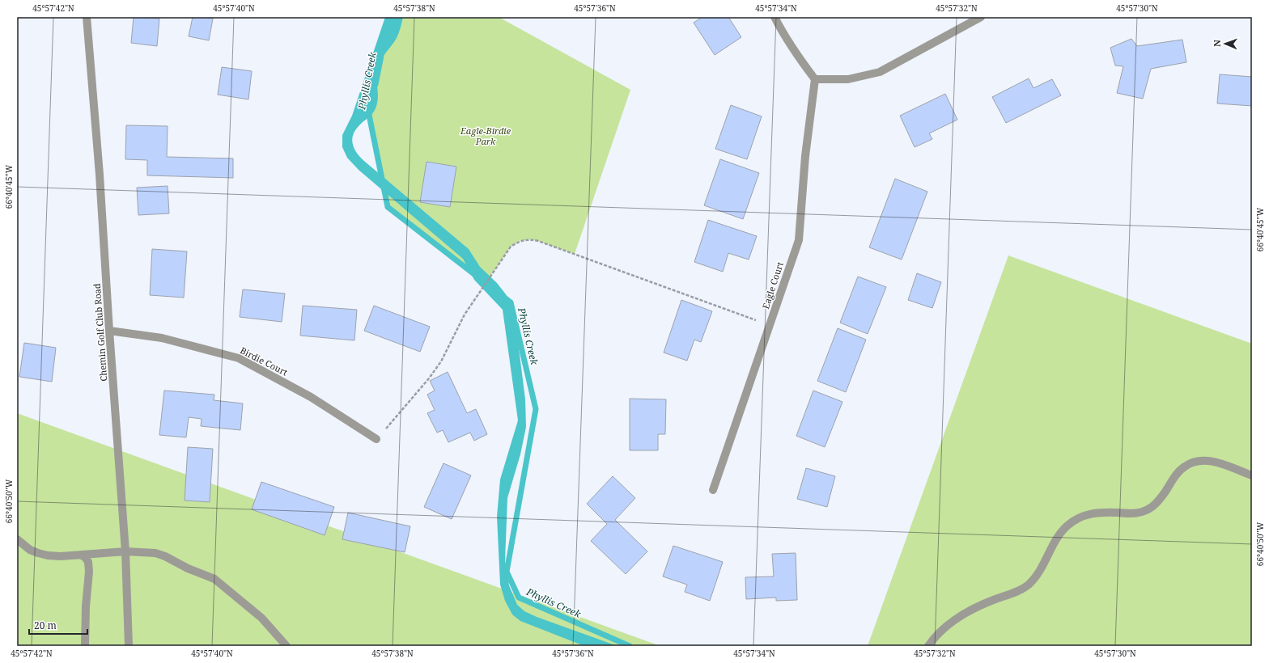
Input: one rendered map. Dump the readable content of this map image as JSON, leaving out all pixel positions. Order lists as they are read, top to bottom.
{
  "streets": {
    "street": ["Eagle Court", "Chemin Golf Club Road", "Birdie Court"]
  },
  "crossings": [
    ["Chemin Golf Club Road", "Birdie Court"]
  ],
  "water": ["Phyllis Creek"],
  "parks": ["Eagle-Birdie Park"],
  "scale_bar": "20 m",
  "north": "left",
  "coordinates": [
    "45°57'42\"N",
    "45°57'40\"N",
    "45°57'38\"N",
    "45°57'36\"N",
    "45°57'34\"N",
    "45°57'32\"N",
    "45°57'30\"N",
    "66°40'45\"W",
    "66°40'50\"W"
  ]
}
